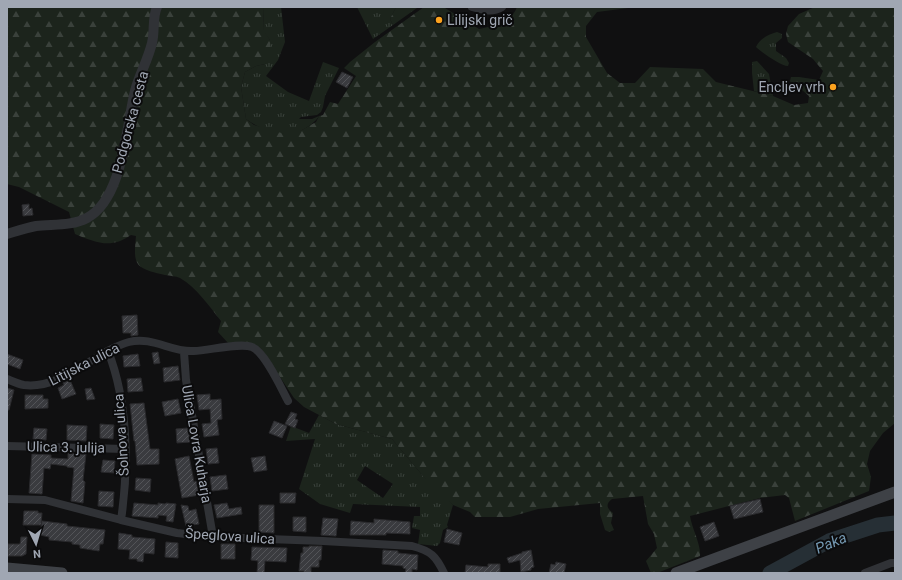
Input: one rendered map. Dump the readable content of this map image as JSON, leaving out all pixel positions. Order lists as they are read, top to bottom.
{
  "streets": {
    "street": [
      "Podgorska cesta",
      "Litijska ulica",
      "Šolnova ulica",
      "Ulica Lovra Kuharja",
      "Ulica 3. julija",
      "Špeglova ulica"
    ]
  },
  "crossings": [
    ["Litijska ulica", "Šolnova ulica"],
    ["Litijska ulica", "Ulica Lovra Kuharja"],
    ["Šolnova ulica", "Ulica 3. julija"],
    ["Šolnova ulica", "Špeglova ulica"],
    ["Ulica Lovra Kuharja", "Špeglova ulica"]
  ],
  "water": ["Paka"],
  "places": ["Lilijski grič", "Encljev vrh"],
  "north": "bottom"
}
